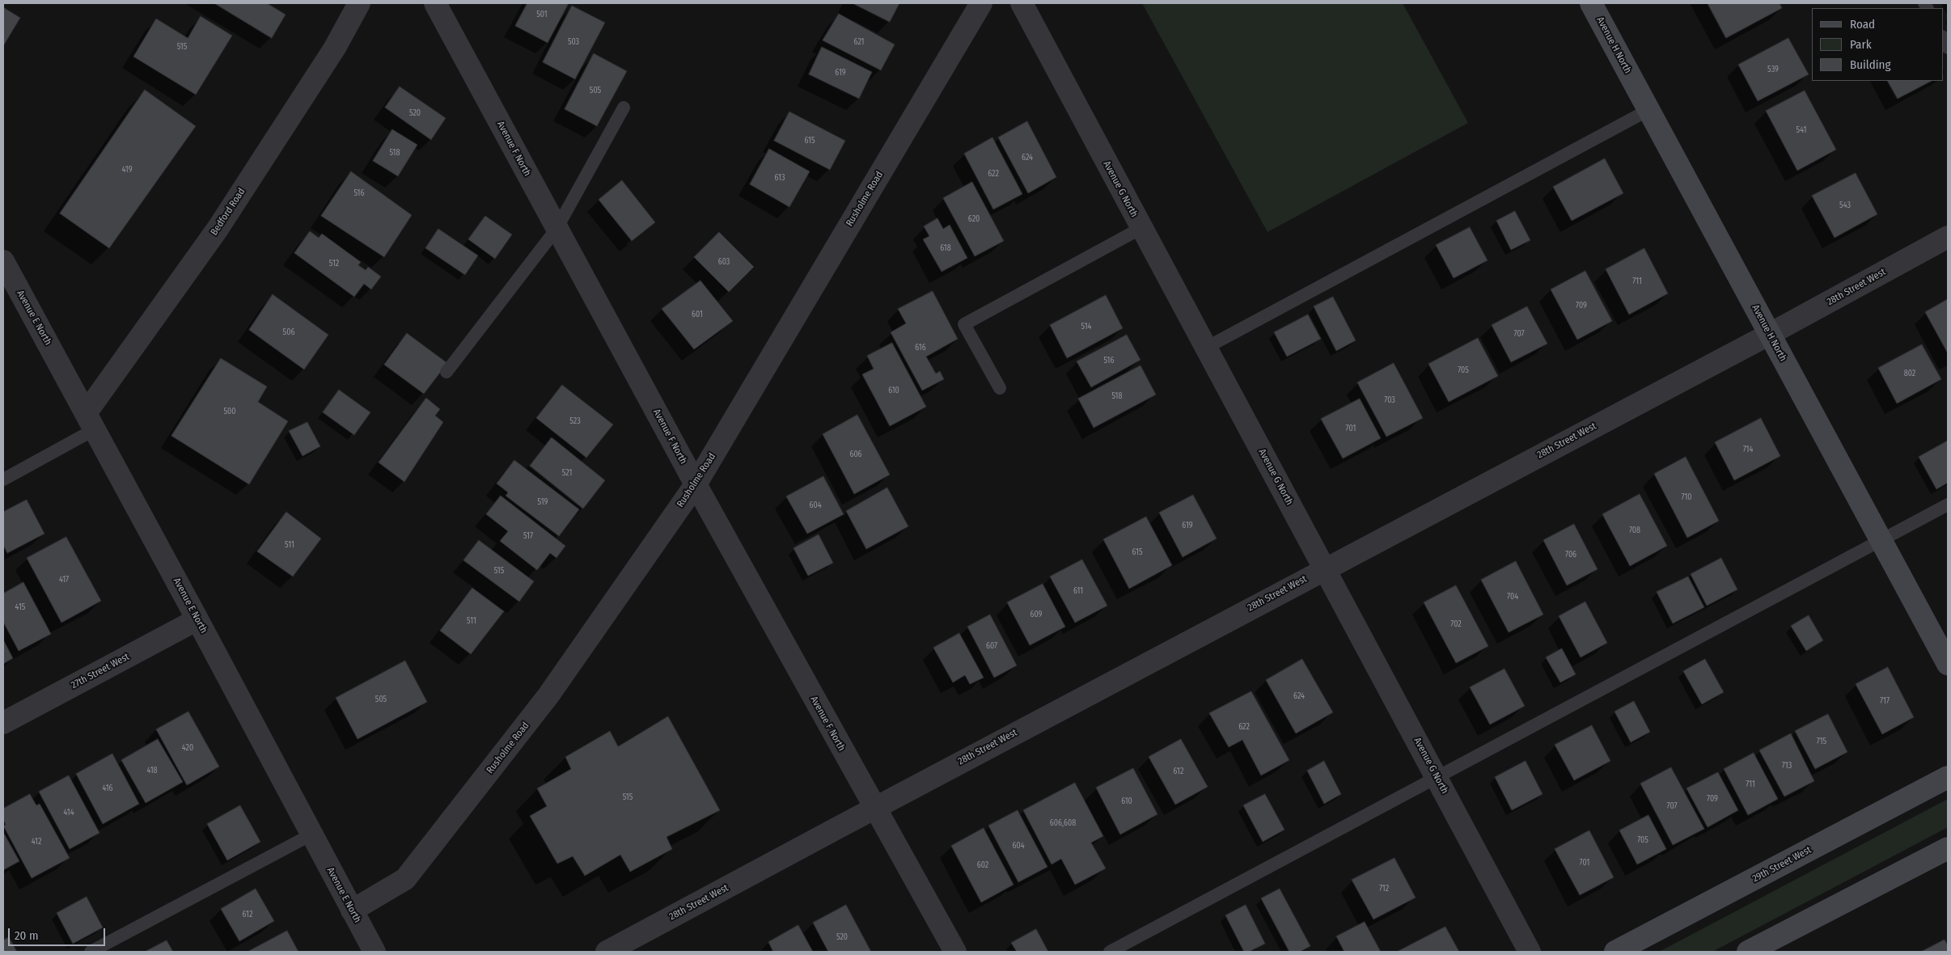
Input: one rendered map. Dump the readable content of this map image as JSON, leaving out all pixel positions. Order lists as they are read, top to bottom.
{
  "streets": {
    "street": [
      "Avenue H North",
      "Avenue F North",
      "Avenue G North",
      "Rusholme Road",
      "Bedford Road",
      "28th Street West",
      "Avenue E North",
      "27th Street West",
      "29th Street West"
    ]
  },
  "crossings": [
    ["Avenue H North", "28th Street West"],
    ["Avenue F North", "Rusholme Road"],
    ["Avenue F North", "28th Street West"],
    ["Avenue G North", "28th Street West"],
    ["Rusholme Road", "Avenue E North"],
    ["Bedford Road", "Avenue E North"],
    ["Avenue E North", "27th Street West"]
  ],
  "house_numbers": [
    "501",
    "503",
    "621",
    "515",
    "539",
    "619",
    "505",
    "520",
    "541",
    "615",
    "518",
    "624",
    "419",
    "622",
    "613",
    "516",
    "543",
    "620",
    "618",
    "603",
    "512",
    "711",
    "709",
    "601",
    "514",
    "506",
    "707",
    "616",
    "516",
    "705",
    "802",
    "610",
    "518",
    "703",
    "500",
    "523",
    "701",
    "714",
    "606",
    "521",
    "710",
    "519",
    "604",
    "619",
    "708",
    "517",
    "511",
    "615",
    "706",
    "515",
    "417",
    "611",
    "704",
    "415",
    "609",
    "511",
    "702",
    "607",
    "624",
    "505",
    "717",
    "622",
    "715",
    "420",
    "713",
    "418",
    "612",
    "711",
    "416",
    "515",
    "709",
    "610",
    "707",
    "414",
    "606,608",
    "705",
    "412",
    "604",
    "701",
    "602",
    "712",
    "612",
    "520"
  ],
  "legend": ["Road", "Park", "Building"],
  "scale_bar": "20 m"
}
